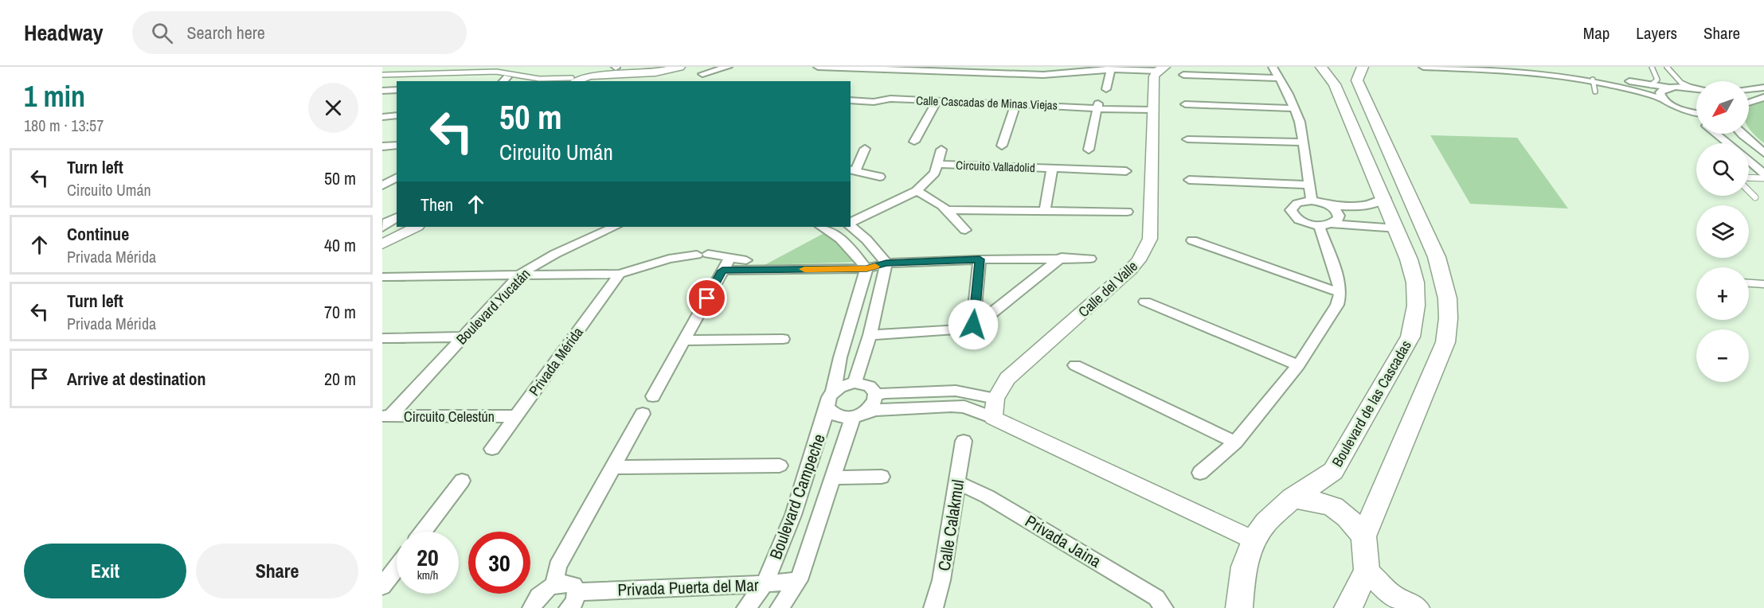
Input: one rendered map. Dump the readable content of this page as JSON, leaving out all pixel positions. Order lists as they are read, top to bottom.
{
  "streets": {
    "main road": ["Boulevard de las Cascadas"],
    "street": [
      "Calle Cascadas de Minas Viejas",
      "Circuito Valladolid",
      "Calle del Valle",
      "Boulevard Yucatán",
      "Privada Mérida",
      "Circuito Celestún",
      "Boulevard Campeche",
      "Calle Calakmul",
      "Privada Jaina",
      "Privada Puerta del Mar"
    ]
  },
  "crossings": [
    ["Calle Cascadas de Minas Viejas", "Calle del Valle"],
    ["Boulevard Yucatán", "Circuito Celestún"],
    ["Privada Mérida", "Circuito Celestún"],
    ["Boulevard Campeche", "Privada Puerta del Mar"],
    ["Calle Calakmul", "Privada Jaina"]
  ],
  "north": "bottom left",
  "page": {
    "header": "Headway",
    "search": "Search here",
    "nav": ["Map", "Layers", "Share"],
    "heading": ["1 min", "180 m · 13:57"],
    "map_buttons": ["+", "−"],
    "turn": ["50 m", "Circuito Umán"],
    "list": [
      {
        "name": "Turn left",
        "note": "Circuito Umán",
        "value": "50 m"
      },
      {
        "name": "Continue",
        "note": "Privada Mérida",
        "value": "40 m"
      },
      {
        "name": "Turn left",
        "note": "Privada Mérida",
        "value": "70 m"
      },
      {
        "name": "Arrive at destination",
        "value": "20 m"
      }
    ],
    "then": "Then",
    "speed": "20 km/h",
    "limit": "30",
    "buttons": ["Exit", "Share"]
  }
}
